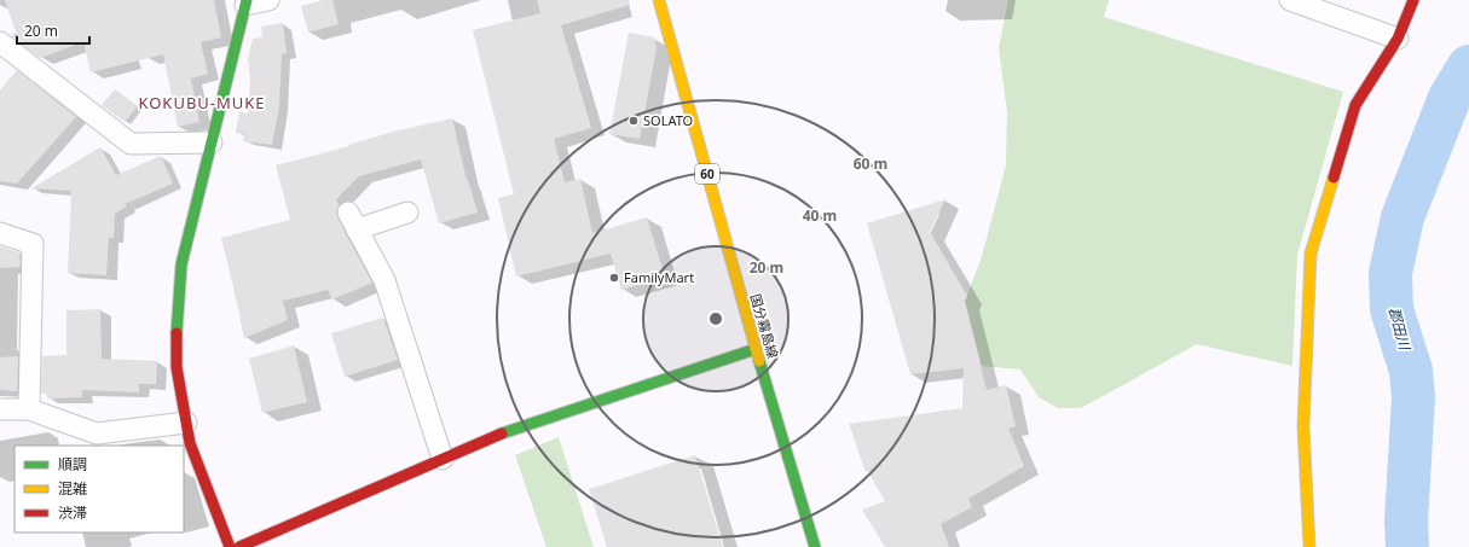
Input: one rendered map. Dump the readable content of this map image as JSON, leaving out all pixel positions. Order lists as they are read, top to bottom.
{
  "streets": {
    "street": ["60", "国分霧島線"]
  },
  "districts": ["KOKUBU-MUKE"],
  "water": ["郡田川"],
  "places": ["SOLATO", "FamilyMart"],
  "legend": ["順調", "混雑", "渋滞"],
  "scale_bar": "20 m",
  "rings": ["60 m", "40 m", "20 m"]
}
